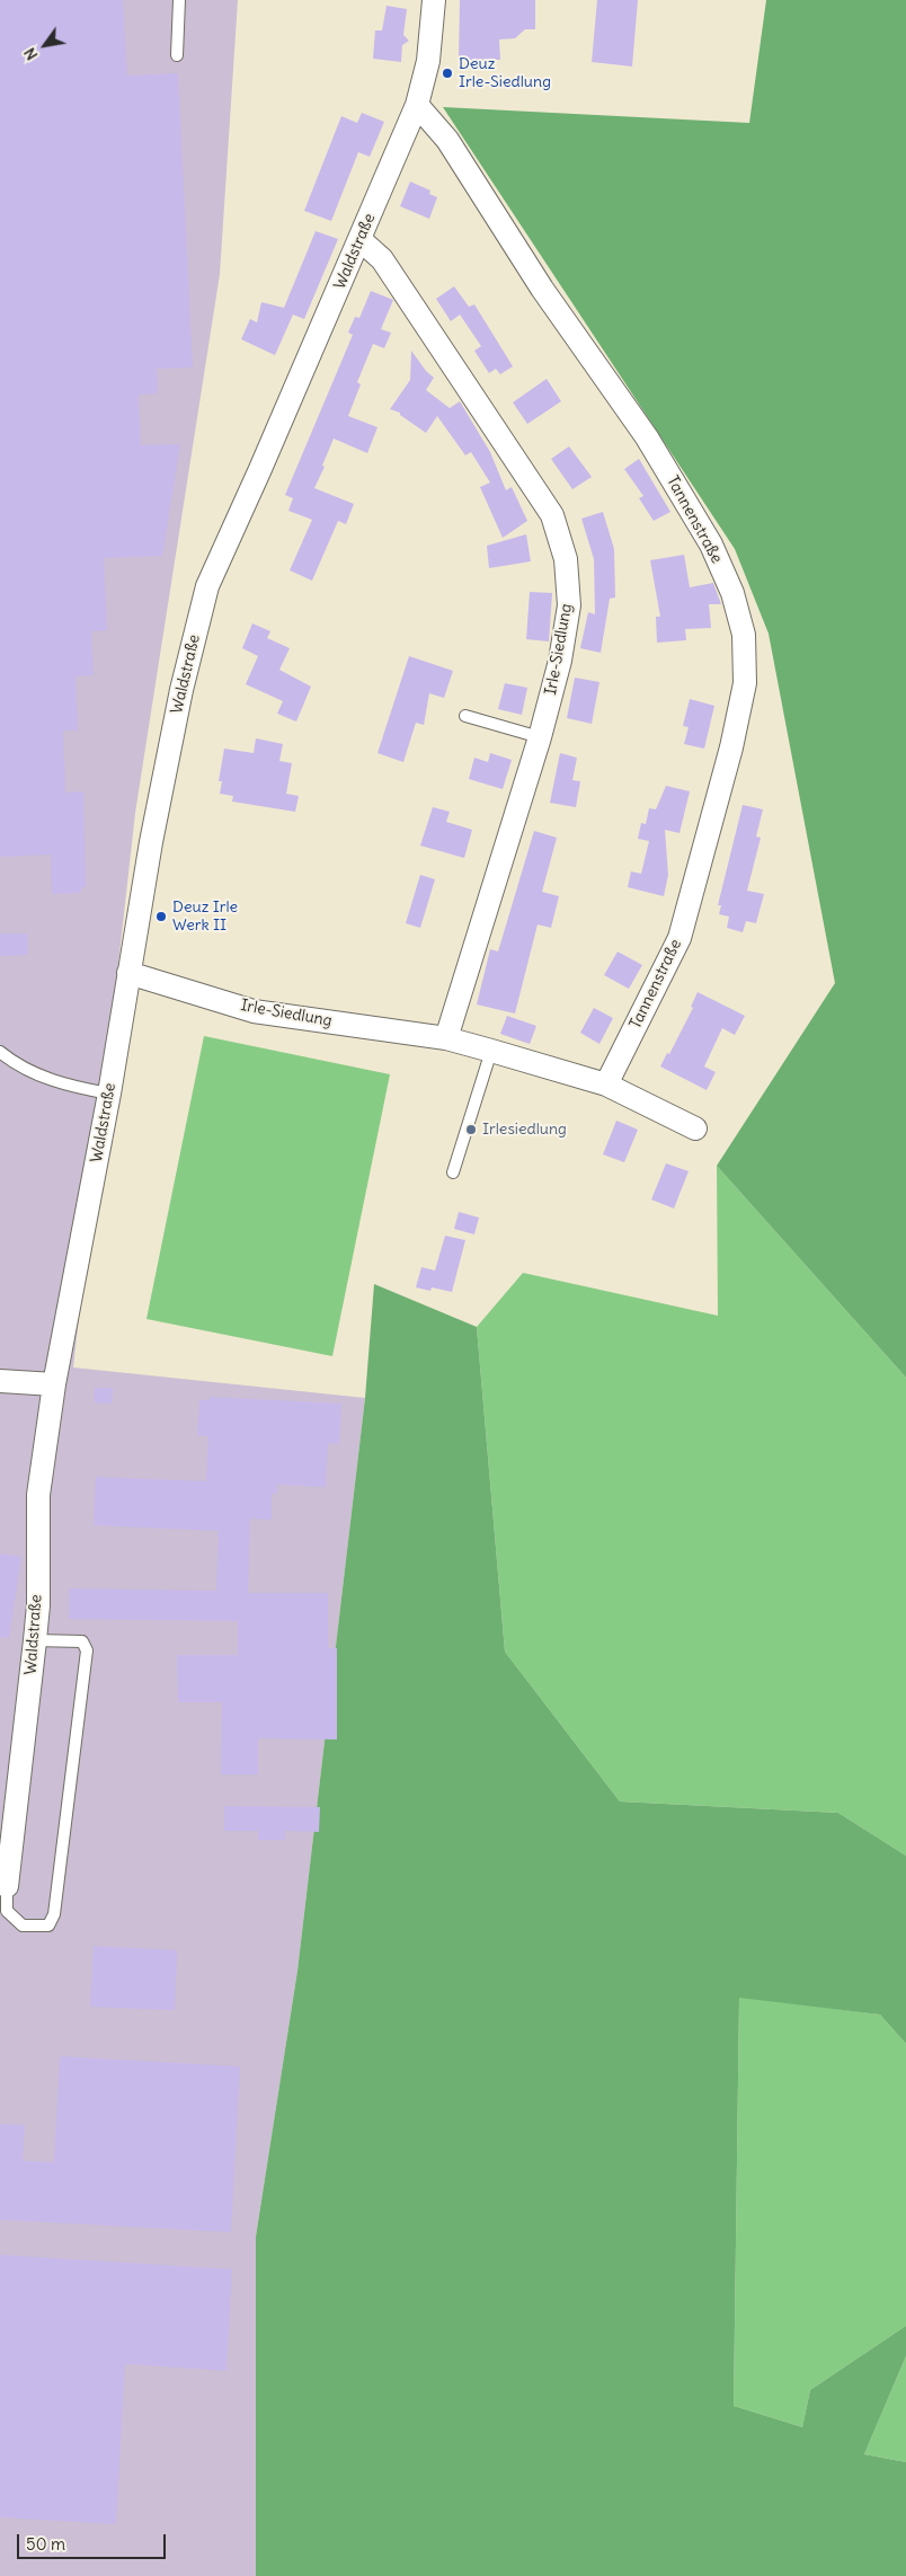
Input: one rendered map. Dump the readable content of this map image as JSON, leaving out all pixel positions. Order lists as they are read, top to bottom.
{
  "streets": {
    "street": ["Waldstraße", "Tannenstraße", "Irle-Siedlung"]
  },
  "crossings": [
    ["Waldstraße", "Tannenstraße"],
    ["Waldstraße", "Irle-Siedlung"],
    ["Tannenstraße", "Irle-Siedlung"]
  ],
  "places": ["Deuz Irle-Siedlung", "Deuz Irle Werk II", "Irlesiedlung"],
  "scale_bar": "50 m",
  "north": "bottom left"
}
